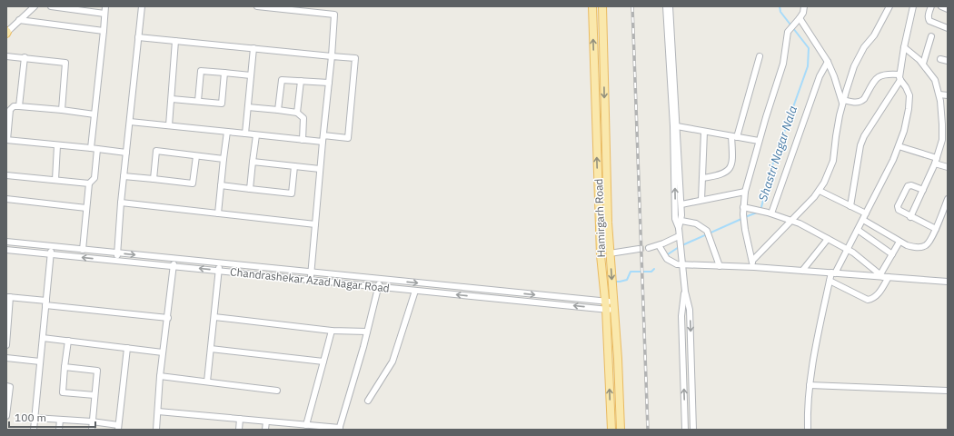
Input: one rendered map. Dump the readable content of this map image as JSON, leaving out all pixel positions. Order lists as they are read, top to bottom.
{
  "streets": {
    "main road": ["Hamirgarh Road"],
    "street": ["Chandrashekar Azad Nagar Road"]
  },
  "crossings": [
    ["Hamirgarh Road", "Chandrashekar Azad Nagar Road"]
  ],
  "water": ["Shastri Nagar Nala"],
  "scale_bar": "100 m"
}
